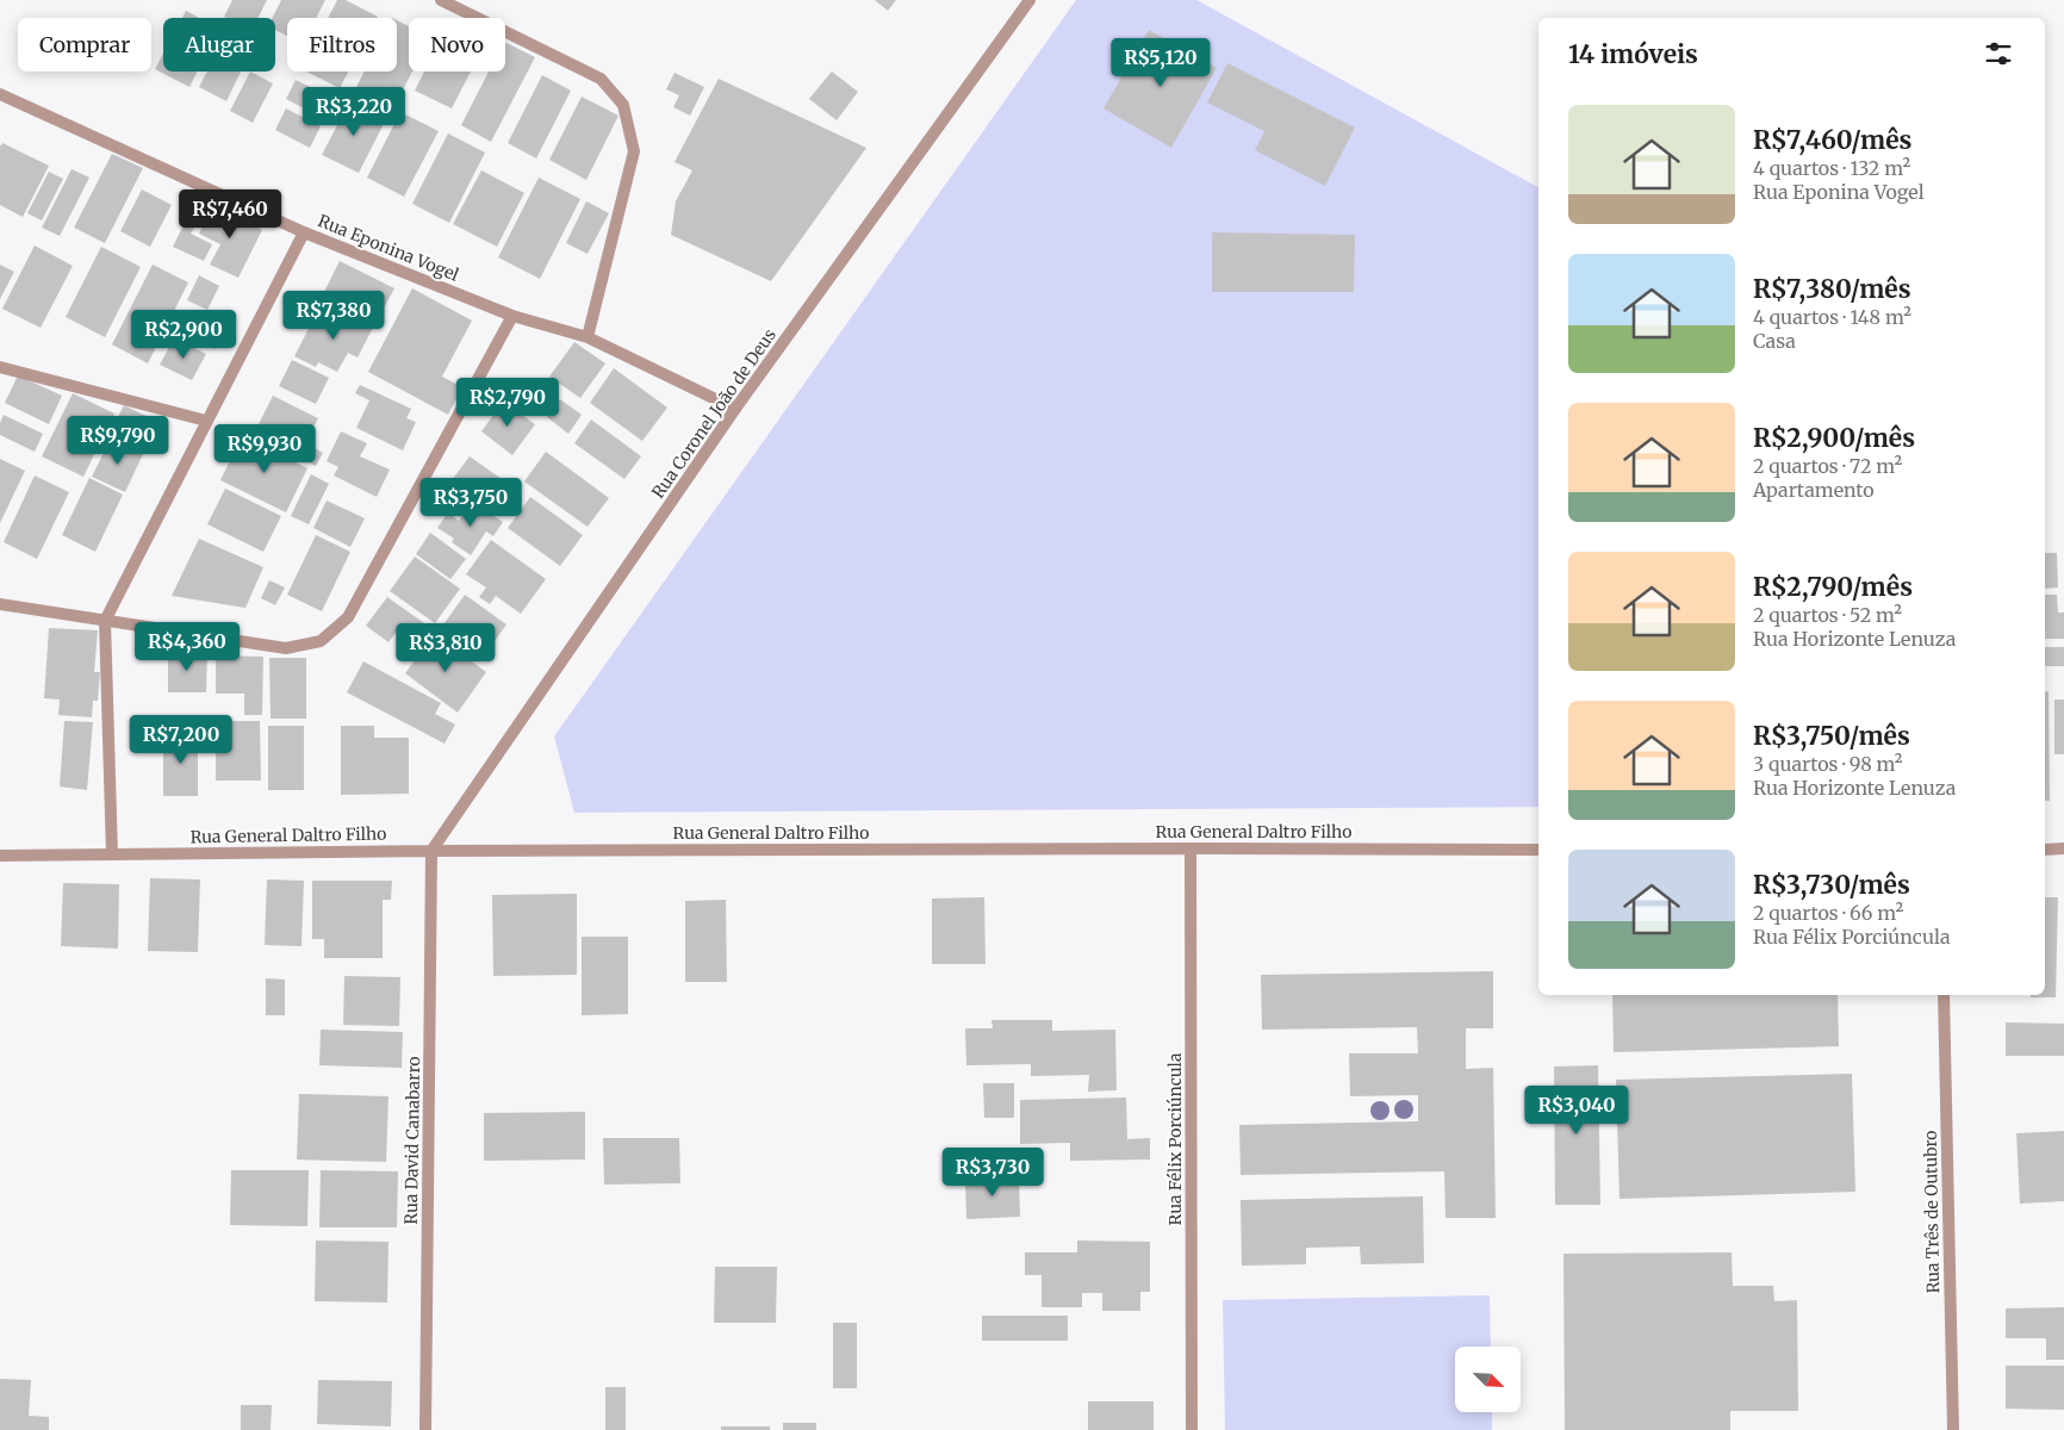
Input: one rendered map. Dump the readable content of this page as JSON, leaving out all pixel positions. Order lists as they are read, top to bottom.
{
  "streets": {
    "street": [
      "Rua Eponina Vogel",
      "Rua Coronel João de Deus",
      "Rua General Daltro Filho",
      "Rua Félix Porciúncula",
      "Rua David Canabarro",
      "Rua Três de Outubro"
    ]
  },
  "crossings": [
    ["Rua Eponina Vogel", "Rua Coronel João de Deus"],
    ["Rua Coronel João de Deus", "Rua General Daltro Filho"],
    ["Rua Coronel João de Deus", "Rua David Canabarro"],
    ["Rua General Daltro Filho", "Rua Félix Porciúncula"],
    ["Rua General Daltro Filho", "Rua David Canabarro"]
  ],
  "north": "bottom right",
  "page": {
    "chip": [
      "Comprar",
      "Alugar",
      "Filtros",
      "Novo"
    ],
    "heading": "14 imóveis",
    "price": [
      "R$5,120",
      "R$3,220",
      "R$7,460",
      "R$7,380",
      "R$2,900",
      "R$2,790",
      "R$9,790",
      "R$9,930",
      "R$3,750",
      "R$4,360",
      "R$3,810",
      "R$7,200",
      "R$3,040",
      "R$3,730"
    ],
    "list": [
      {
        "name": "R$7,460/mês",
        "note": "4 quartos · 132 m² · Rua Eponina Vogel"
      },
      {
        "name": "R$7,380/mês",
        "note": "4 quartos · 148 m² · Casa"
      },
      {
        "name": "R$2,900/mês",
        "note": "2 quartos · 72 m² · Apartamento"
      },
      {
        "name": "R$2,790/mês",
        "note": "2 quartos · 52 m² · Rua Horizonte Lenuza"
      },
      {
        "name": "R$3,750/mês",
        "note": "3 quartos · 98 m² · Rua Horizonte Lenuza"
      },
      {
        "name": "R$3,730/mês",
        "note": "2 quartos · 66 m² · Rua Félix Porciúncula"
      }
    ]
  }
}
